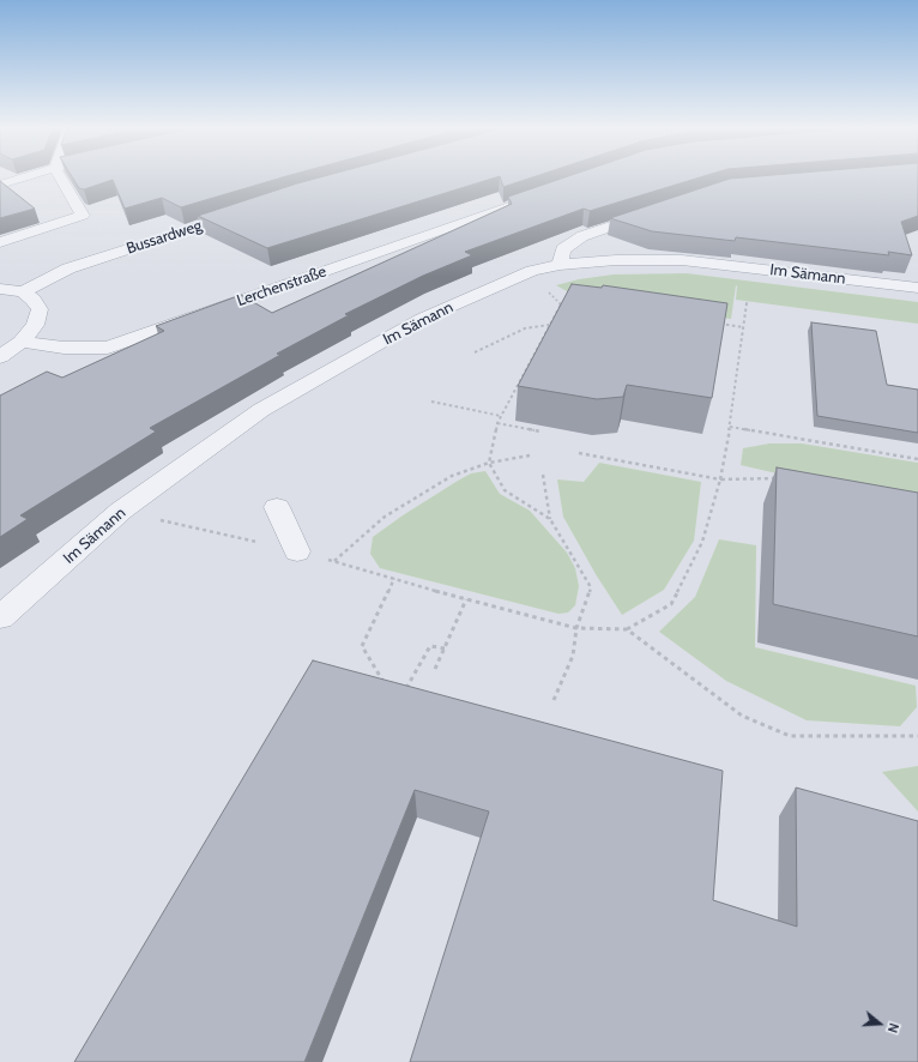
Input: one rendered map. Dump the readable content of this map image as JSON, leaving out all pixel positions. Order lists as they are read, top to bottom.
{
  "streets": {
    "street": ["Bussardweg", "Im Sämann", "Lerchenstraße"]
  },
  "north": "right"
}
